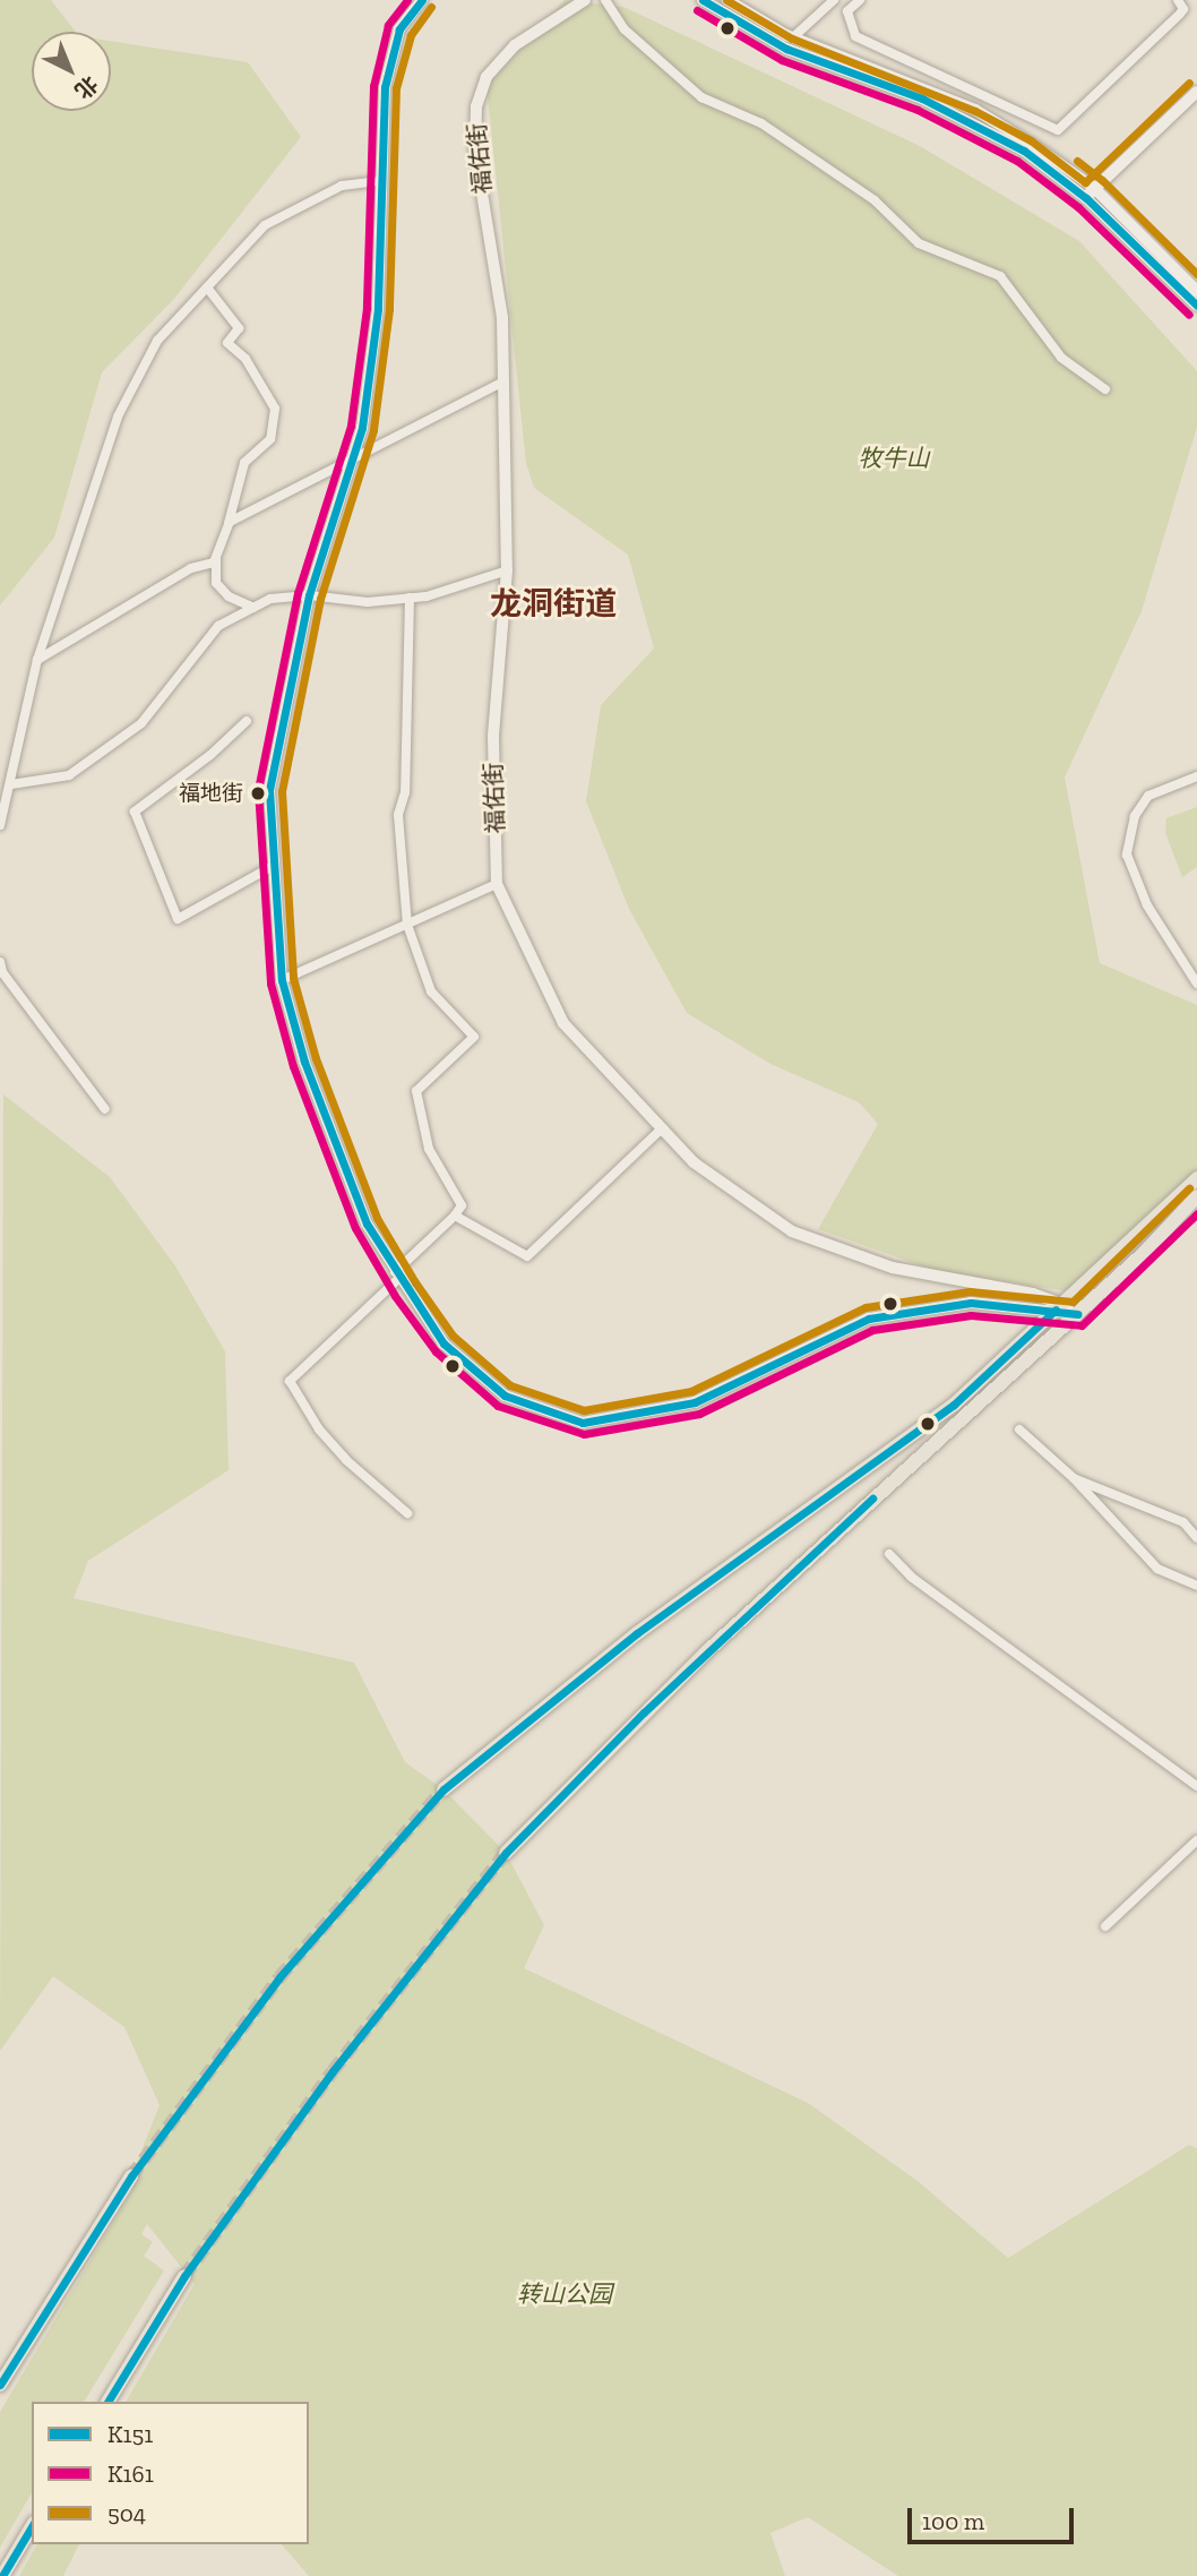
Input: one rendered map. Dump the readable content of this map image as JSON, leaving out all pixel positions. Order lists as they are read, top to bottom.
{
  "streets": {
    "street": ["福佑街"]
  },
  "districts": ["龙洞街道"],
  "parks": ["牧牛山", "转山公园"],
  "places": ["福地街"],
  "lines": ["transit line K151", "transit line K161", "transit line 504"],
  "legend": ["K151", "K161", "504"],
  "scale_bar": "100 m",
  "north": "bottom right"
}
